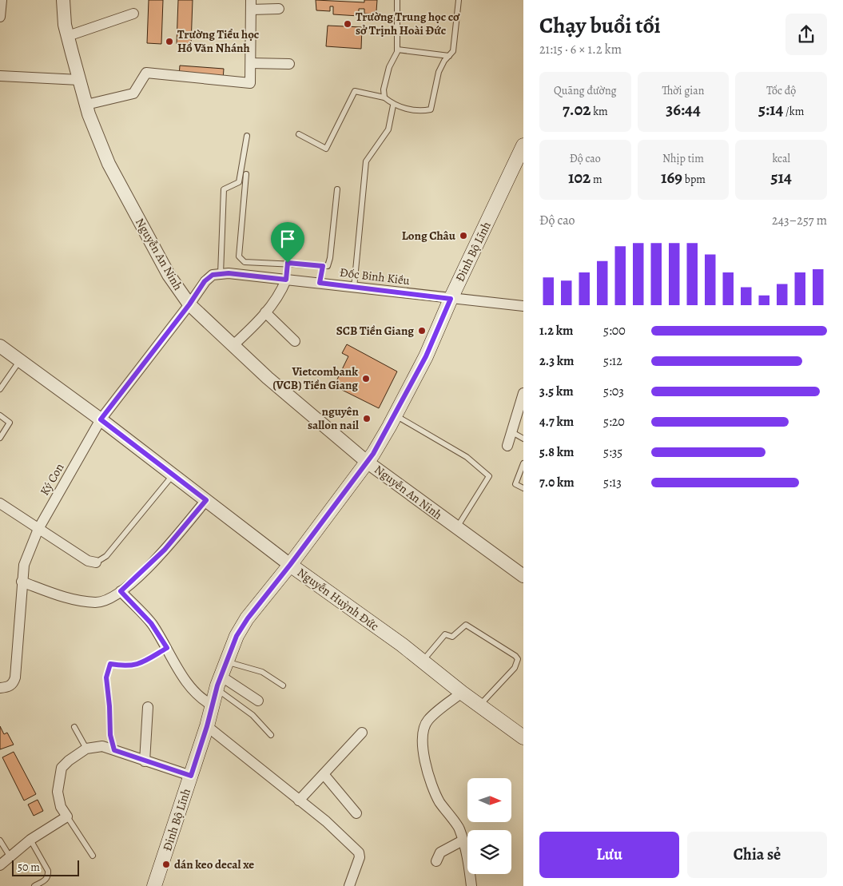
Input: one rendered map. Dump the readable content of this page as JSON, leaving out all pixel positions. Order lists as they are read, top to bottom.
{
  "streets": {
    "main road": ["Đinh Bộ Lĩnh", "Nguyễn Huỳnh Đức"],
    "street": ["Nguyễn An Ninh", "Đốc Binh Kiều", "Ký Con"]
  },
  "crossings": [
    ["Đinh Bộ Lĩnh", "Nguyễn An Ninh"],
    ["Đinh Bộ Lĩnh", "Đốc Binh Kiều"],
    ["Đinh Bộ Lĩnh", "Nguyễn Huỳnh Đức"],
    ["Nguyễn An Ninh", "Đốc Binh Kiều"],
    ["Nguyễn An Ninh", "Ký Con"],
    ["Đốc Binh Kiều", "Ký Con"],
    ["Ký Con", "Nguyễn Huỳnh Đức"]
  ],
  "places": [
    "Trường Trung học cơ sở Trịnh Hoài Đức",
    "Trường Tiểu học Hồ Văn Nhánh",
    "Long Châu",
    "SCB Tiền Giang",
    "Vietcombank (VCB) Tiền Giang",
    "nguyên sallon nail",
    "dán keo decal xe"
  ],
  "scale_bar": "50 m",
  "north": "right",
  "page": {
    "heading": ["Chạy buổi tối", "21:15 · 6 × 1.2 km"],
    "stats": [
      ["Quãng đường", "7.02 km"],
      ["Thời gian", "36:44"],
      ["Tốc độ", "5:14 /km"],
      ["Độ cao", "102 m"],
      ["Nhịp tim", "169 bpm"],
      ["kcal", "514"]
    ],
    "chart": ["Độ cao", "243–257 m"],
    "list": [
      {
        "name": "1.2 km",
        "note": "5:00"
      },
      {
        "name": "2.3 km",
        "note": "5:12"
      },
      {
        "name": "3.5 km",
        "note": "5:03"
      },
      {
        "name": "4.7 km",
        "note": "5:20"
      },
      {
        "name": "5.8 km",
        "note": "5:35"
      },
      {
        "name": "7.0 km",
        "note": "5:13"
      }
    ],
    "buttons": ["Lưu", "Chia sẻ"],
    "scale": "50 m"
  }
}
